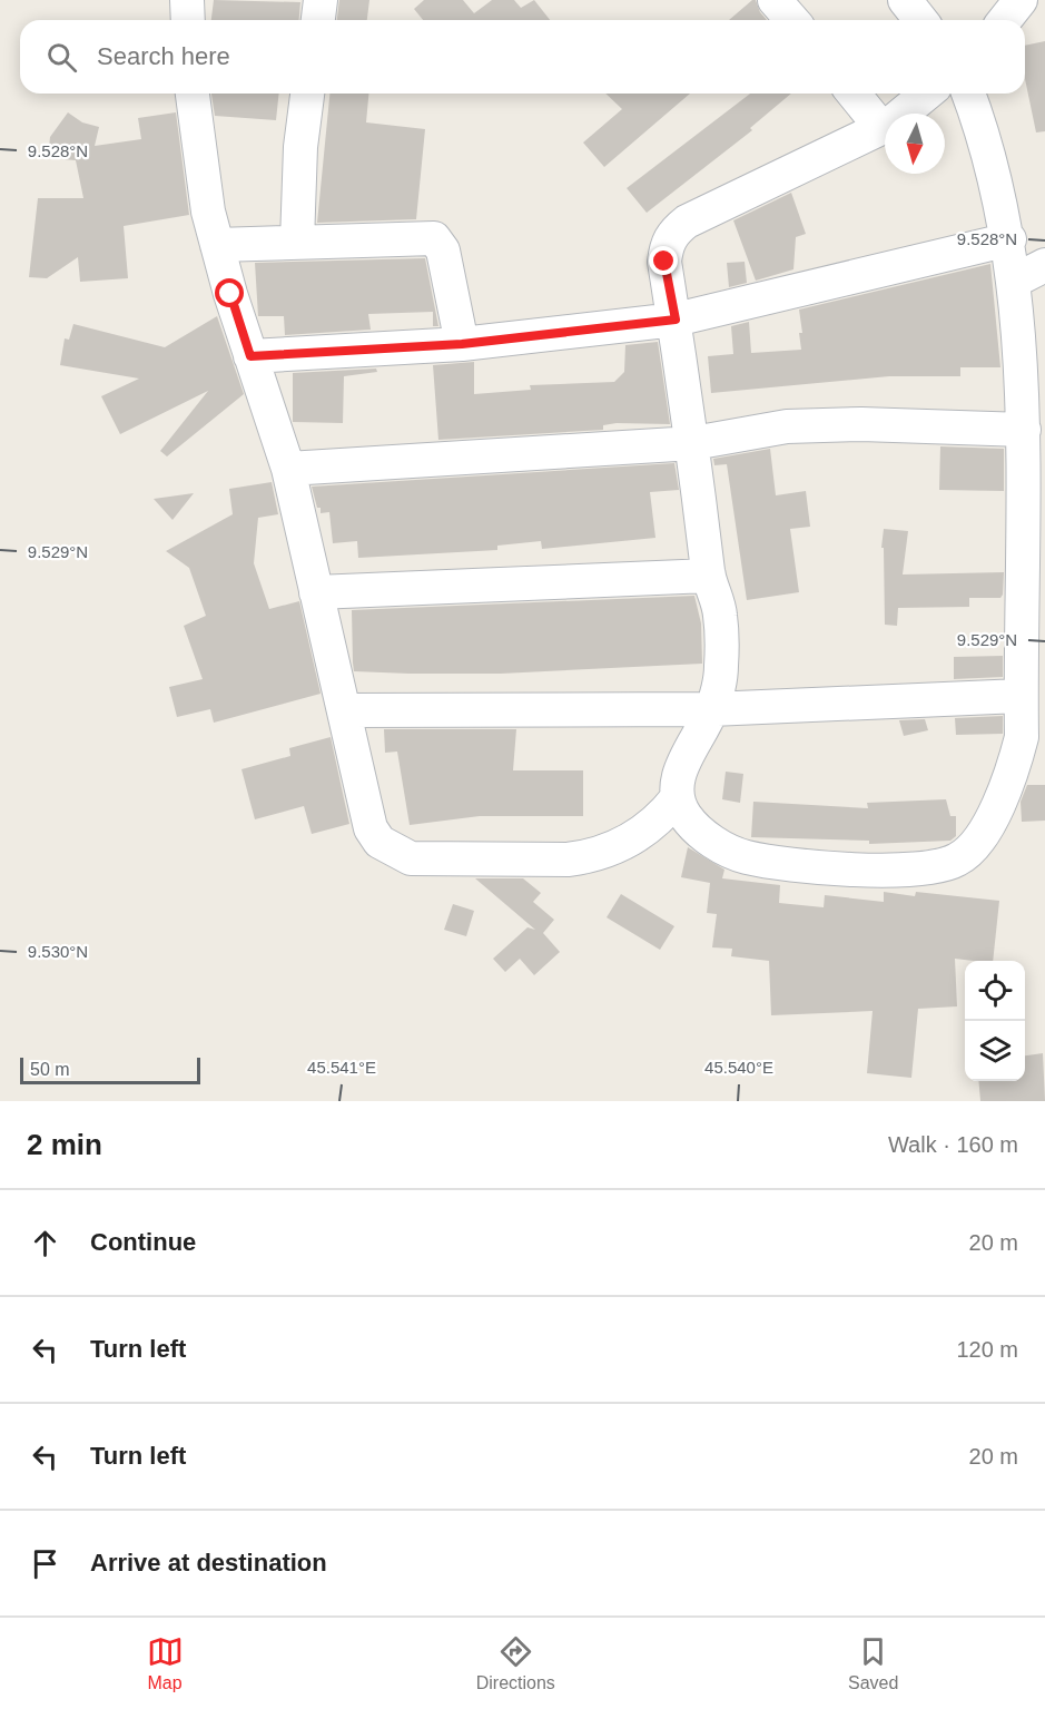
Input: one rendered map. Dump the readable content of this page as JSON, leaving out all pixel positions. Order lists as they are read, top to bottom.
{
  "scale_bar": "50 m",
  "north": "bottom",
  "page": {
    "search": "Search here",
    "scale": "50 m",
    "heading": ["2 min", "Walk · 160 m"],
    "list": [
      ["Continue", "20 m"],
      ["Turn left", "120 m"],
      ["Turn left", "20 m"],
      "Arrive at destination"
    ],
    "nav": ["Map", "Directions", "Saved"]
  },
  "coordinates": [
    "9.528°N",
    "9.529°N",
    "9.530°N",
    "45.541°E",
    "45.540°E"
  ]
}
